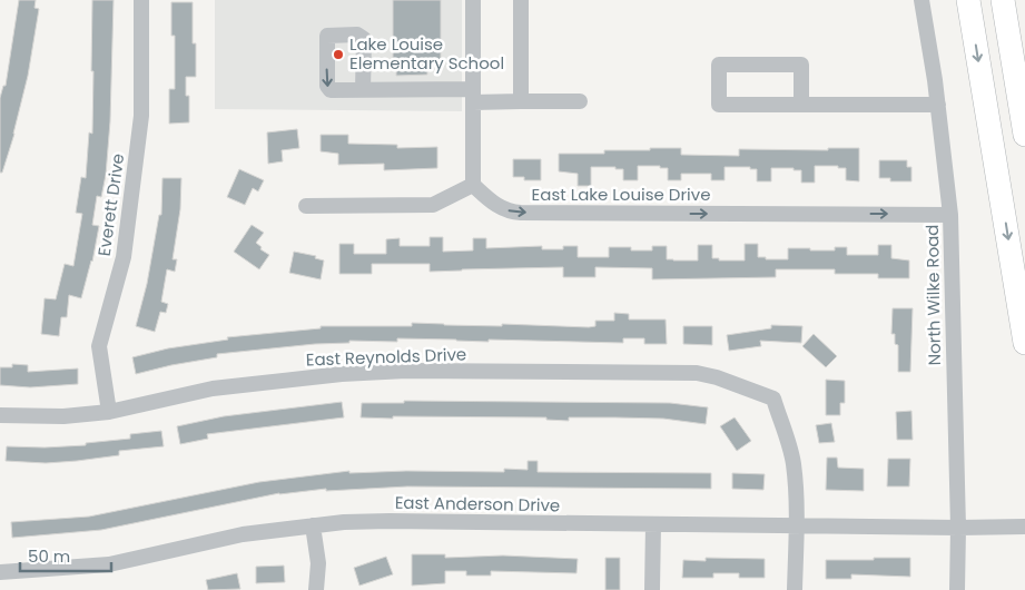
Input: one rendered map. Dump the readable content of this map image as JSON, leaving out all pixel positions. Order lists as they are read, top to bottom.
{
  "streets": {
    "street": [
      "East Lake Louise Drive",
      "Everett Drive",
      "North Wilke Road",
      "East Reynolds Drive",
      "East Anderson Drive"
    ]
  },
  "crossings": [
    ["East Lake Louise Drive", "North Wilke Road"],
    ["Everett Drive", "East Reynolds Drive"],
    ["North Wilke Road", "East Anderson Drive"],
    ["East Reynolds Drive", "East Anderson Drive"]
  ],
  "places": ["Lake Louise Elementary School"],
  "scale_bar": "50 m"
}
